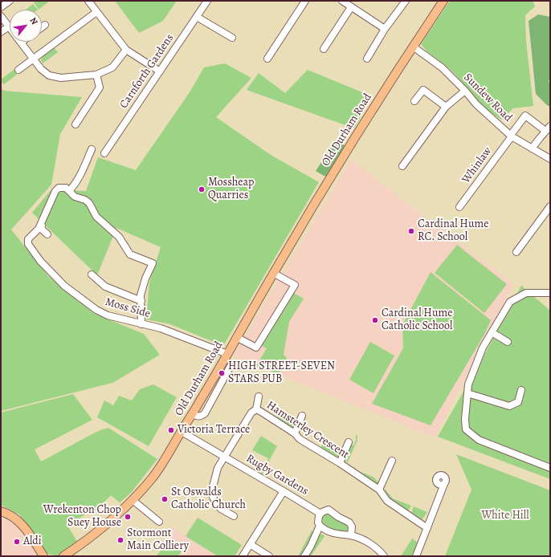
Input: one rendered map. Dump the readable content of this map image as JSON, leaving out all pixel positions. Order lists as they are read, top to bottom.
{
  "streets": {
    "main road": ["Old Durham Road"],
    "street": [
      "Carnforth Gardens",
      "Sundew Road",
      "Whinlaw",
      "Moss Side",
      "Hamsterley Crescent",
      "Rugby Gardens"
    ]
  },
  "crossings": [
    ["Sundew Road", "Old Durham Road"],
    ["Sundew Road", "Whinlaw"],
    ["Old Durham Road", "Moss Side"],
    ["Old Durham Road", "Rugby Gardens"],
    ["Hamsterley Crescent", "Rugby Gardens"]
  ],
  "parks": ["White Hill"],
  "places": [
    "Mossheap Quarries",
    "Cardinal Hume RC. School",
    "Cardinal Hume Catholic School",
    "HIGH STREET-SEVEN STARS PUB",
    "Victoria Terrace",
    "St Oswalds Catholic Church",
    "Wrekenton Chop Suey House",
    "Stormont Main Colliery",
    "Aldi"
  ],
  "north": "top right"
}
